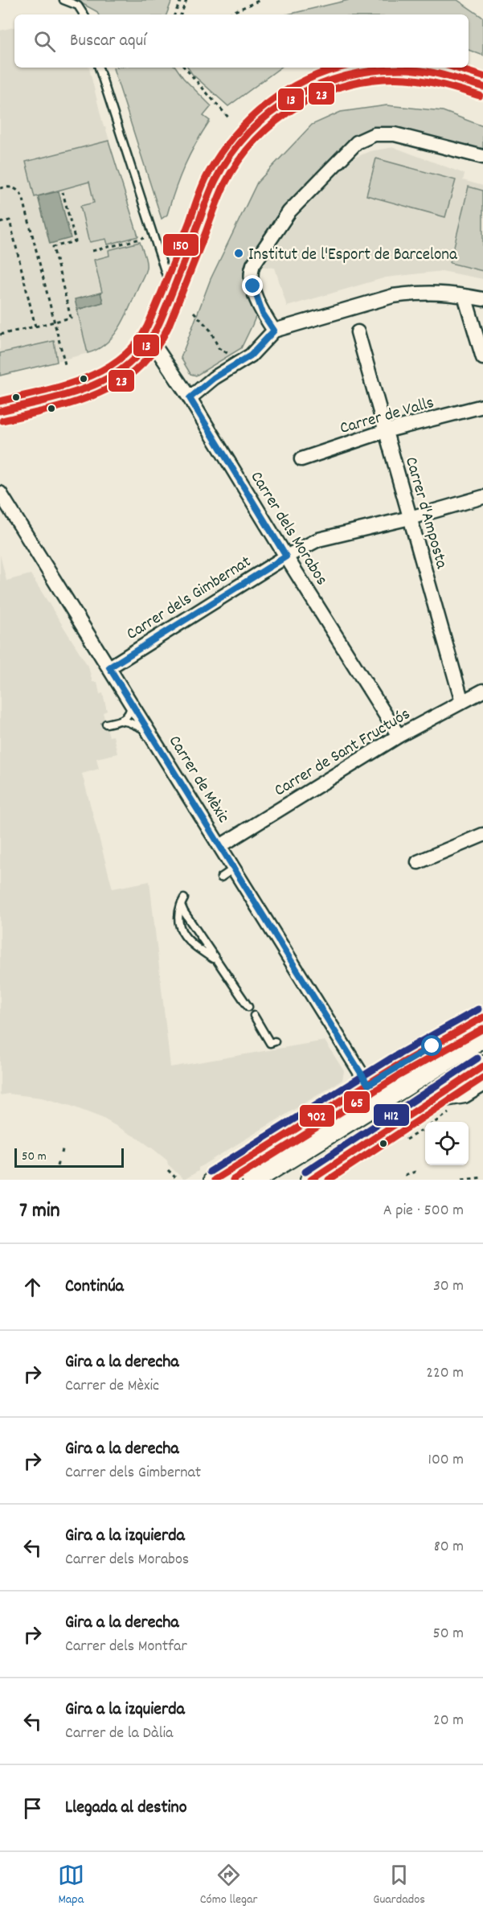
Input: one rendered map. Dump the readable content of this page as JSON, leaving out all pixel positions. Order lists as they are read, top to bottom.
{
  "streets": {
    "street": [
      "Carrer de Valls",
      "Carrer d'Amposta",
      "Carrer dels Morabos",
      "Carrer dels Gimbernat",
      "Carrer de Sant Fructuós",
      "Carrer de Mèxic"
    ]
  },
  "crossings": [
    ["Carrer de Valls", "Carrer d'Amposta"],
    ["Carrer d'Amposta", "Carrer dels Gimbernat"],
    ["Carrer d'Amposta", "Carrer de Sant Fructuós"],
    ["Carrer dels Morabos", "Carrer dels Gimbernat"],
    ["Carrer dels Morabos", "Carrer de Sant Fructuós"],
    ["Carrer dels Gimbernat", "Carrer de Mèxic"],
    ["Carrer de Sant Fructuós", "Carrer de Mèxic"]
  ],
  "places": ["Institut de l'Esport de Barcelona"],
  "lines": [
    "transit line 150",
    "transit line 13",
    "transit line 23",
    "transit line H12",
    "transit line 902",
    "transit line 65"
  ],
  "scale_bar": "50 m",
  "page": {
    "search": "Buscar aquí",
    "scale": "50 m",
    "heading": ["7 min", "A pie · 500 m"],
    "list": [
      ["Continúa", "30 m"],
      ["Gira a la derecha", "Carrer de Mèxic", "220 m"],
      ["Gira a la derecha", "Carrer dels Gimbernat", "100 m"],
      ["Gira a la izquierda", "Carrer dels Morabos", "80 m"],
      ["Gira a la derecha", "Carrer dels Montfar", "50 m"],
      ["Gira a la izquierda", "Carrer de la Dàlia", "20 m"],
      "Llegada al destino"
    ],
    "nav": ["Mapa", "Cómo llegar", "Guardados"]
  }
}
